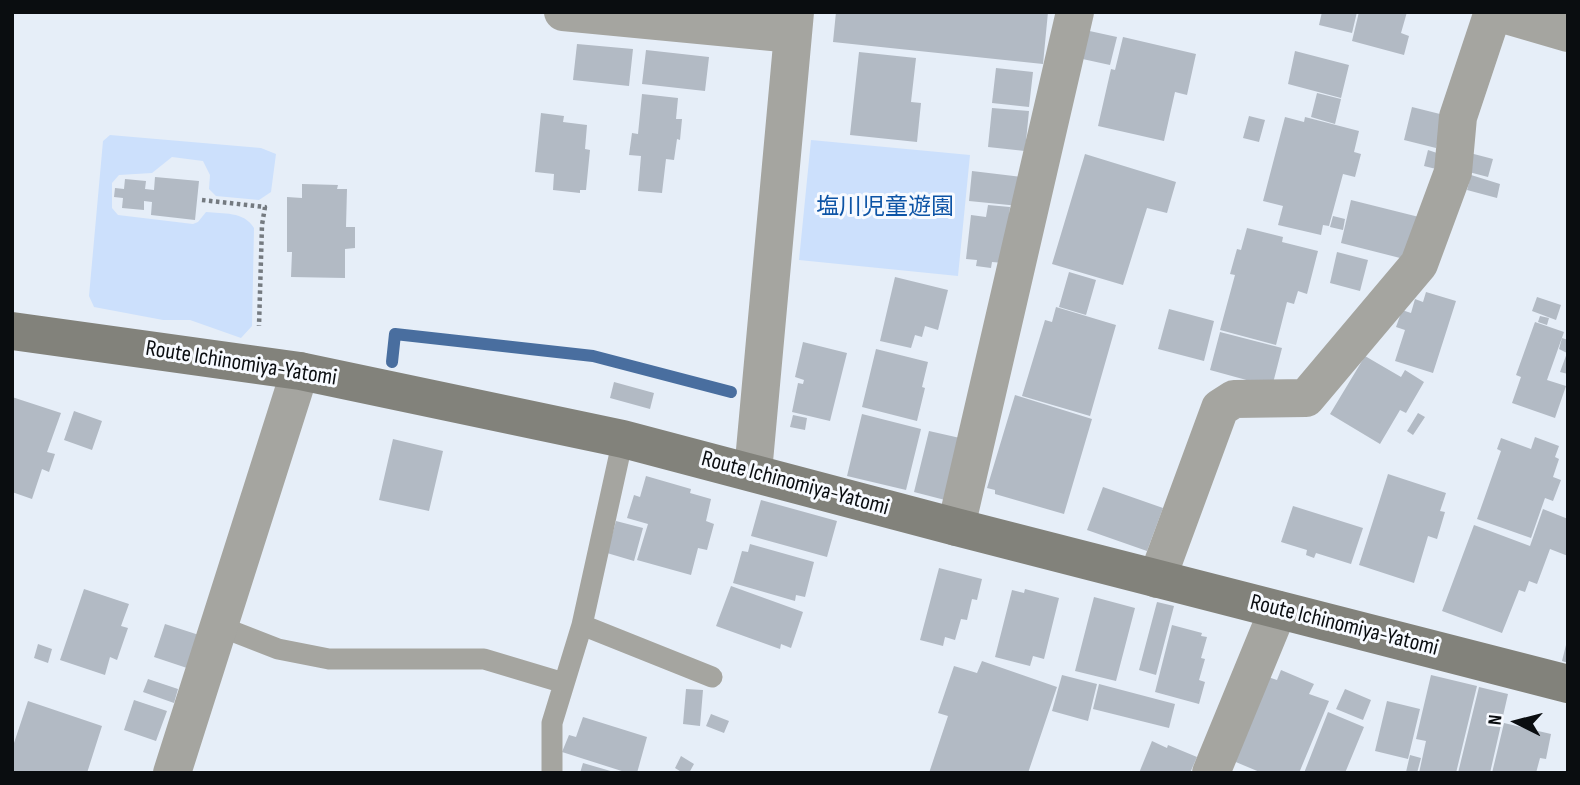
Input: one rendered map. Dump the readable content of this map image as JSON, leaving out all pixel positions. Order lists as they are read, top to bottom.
{
  "streets": {
    "main road": ["Route Ichinomiya-Yatomi"]
  },
  "parks": ["塩川児童遊園"],
  "north": "left"
}
